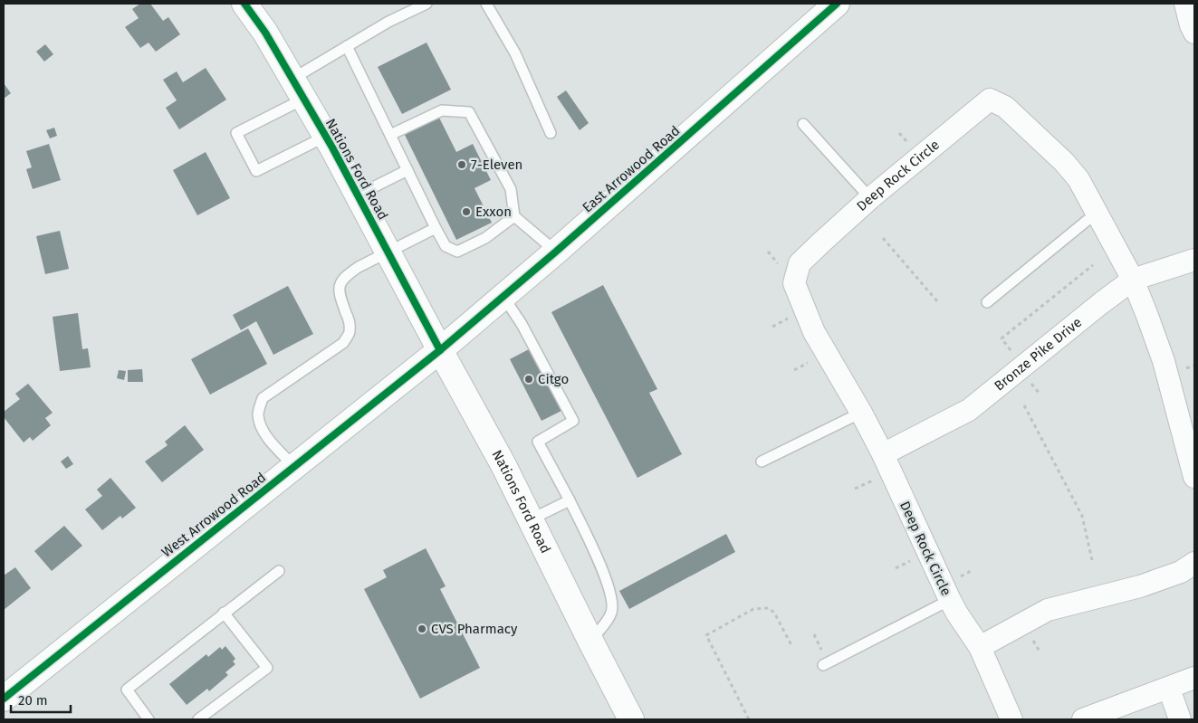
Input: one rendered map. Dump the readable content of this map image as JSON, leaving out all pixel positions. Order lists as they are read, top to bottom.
{
  "streets": {
    "main road": ["Nations Ford Road", "East Arrowood Road", "West Arrowood Road"],
    "street": ["Deep Rock Circle", "Bronze Pike Drive"]
  },
  "crossings": [
    ["Nations Ford Road", "East Arrowood Road"],
    ["Nations Ford Road", "West Arrowood Road"],
    ["East Arrowood Road", "West Arrowood Road"],
    ["Deep Rock Circle", "Bronze Pike Drive"]
  ],
  "places": [
    "7-Eleven",
    "Exxon",
    "Citgo",
    "CVS Pharmacy"
  ],
  "scale_bar": "20 m"
}
